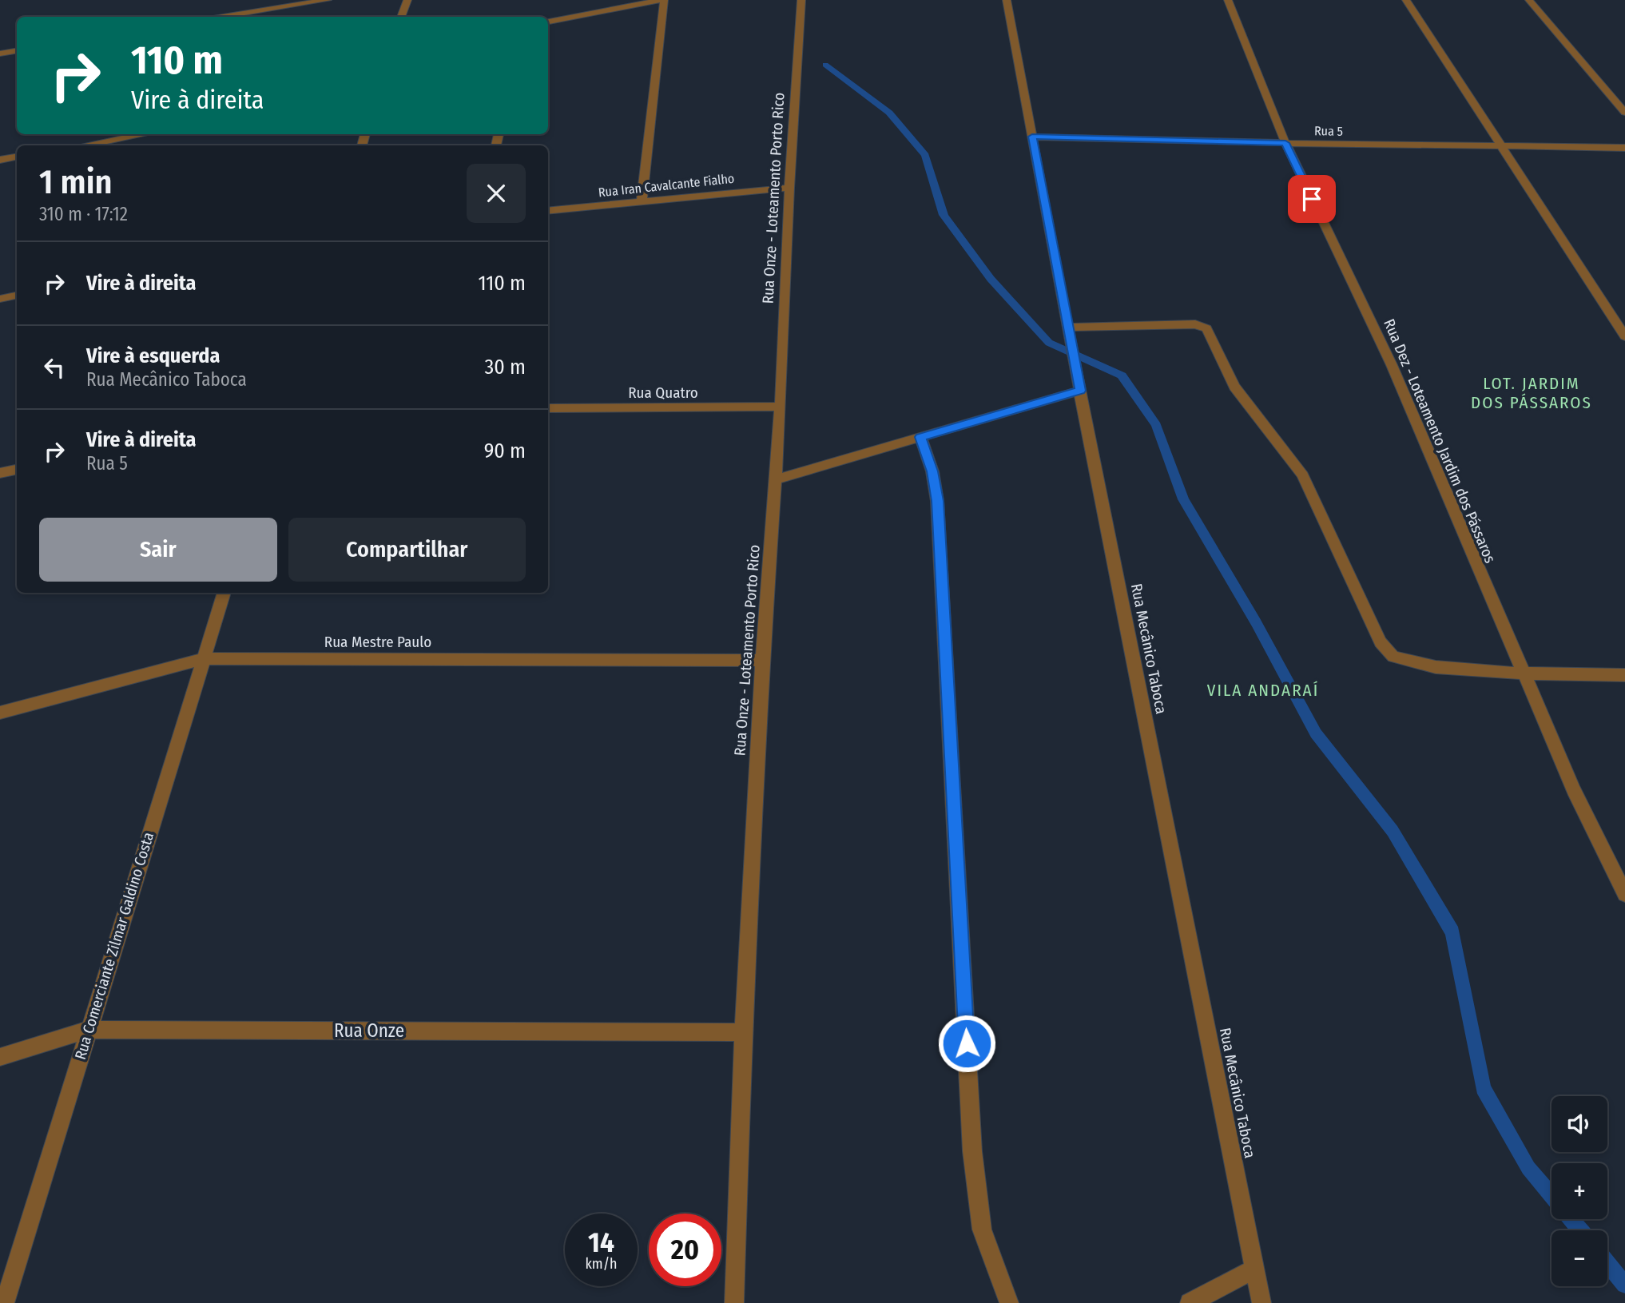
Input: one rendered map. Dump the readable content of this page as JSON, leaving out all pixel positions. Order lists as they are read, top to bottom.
{
  "streets": {
    "street": [
      "Rua 5",
      "Rua Iran Cavalcante Fialho",
      "Rua Onze - Loteamento Porto Rico",
      "Rua Quatro",
      "Rua Dez - Loteamento Jardim dos Pássaros",
      "Rua Mestre Paulo",
      "Rua Mecânico Taboca",
      "Rua Comerciante Zilmar Galdino Costa",
      "Rua Onze"
    ]
  },
  "crossings": [
    ["Rua 5", "Rua Dez - Loteamento Jardim dos Pássaros"],
    ["Rua 5", "Rua Mecânico Taboca"],
    ["Rua Iran Cavalcante Fialho", "Rua Onze - Loteamento Porto Rico"],
    ["Rua Onze - Loteamento Porto Rico", "Rua Quatro"],
    ["Rua Onze - Loteamento Porto Rico", "Rua Mestre Paulo"],
    ["Rua Onze - Loteamento Porto Rico", "Rua Onze"],
    ["Rua Mestre Paulo", "Rua Comerciante Zilmar Galdino Costa"],
    ["Rua Comerciante Zilmar Galdino Costa", "Rua Onze"]
  ],
  "districts": ["LOT. JARDIM DOS PÁSSAROS", "VILA ANDARAÍ"],
  "page": {
    "turn": ["110 m", "Vire à direita"],
    "heading": ["1 min", "310 m · 17:12"],
    "list": [
      {
        "name": "Vire à direita",
        "value": "110 m"
      },
      {
        "name": "Vire à esquerda",
        "note": "Rua Mecânico Taboca",
        "value": "30 m"
      },
      {
        "name": "Vire à direita",
        "note": "Rua 5",
        "value": "90 m"
      }
    ],
    "buttons": ["Sair", "Compartilhar"],
    "map_buttons": ["+", "−"],
    "speed": "14 km/h",
    "limit": "20"
  }
}
